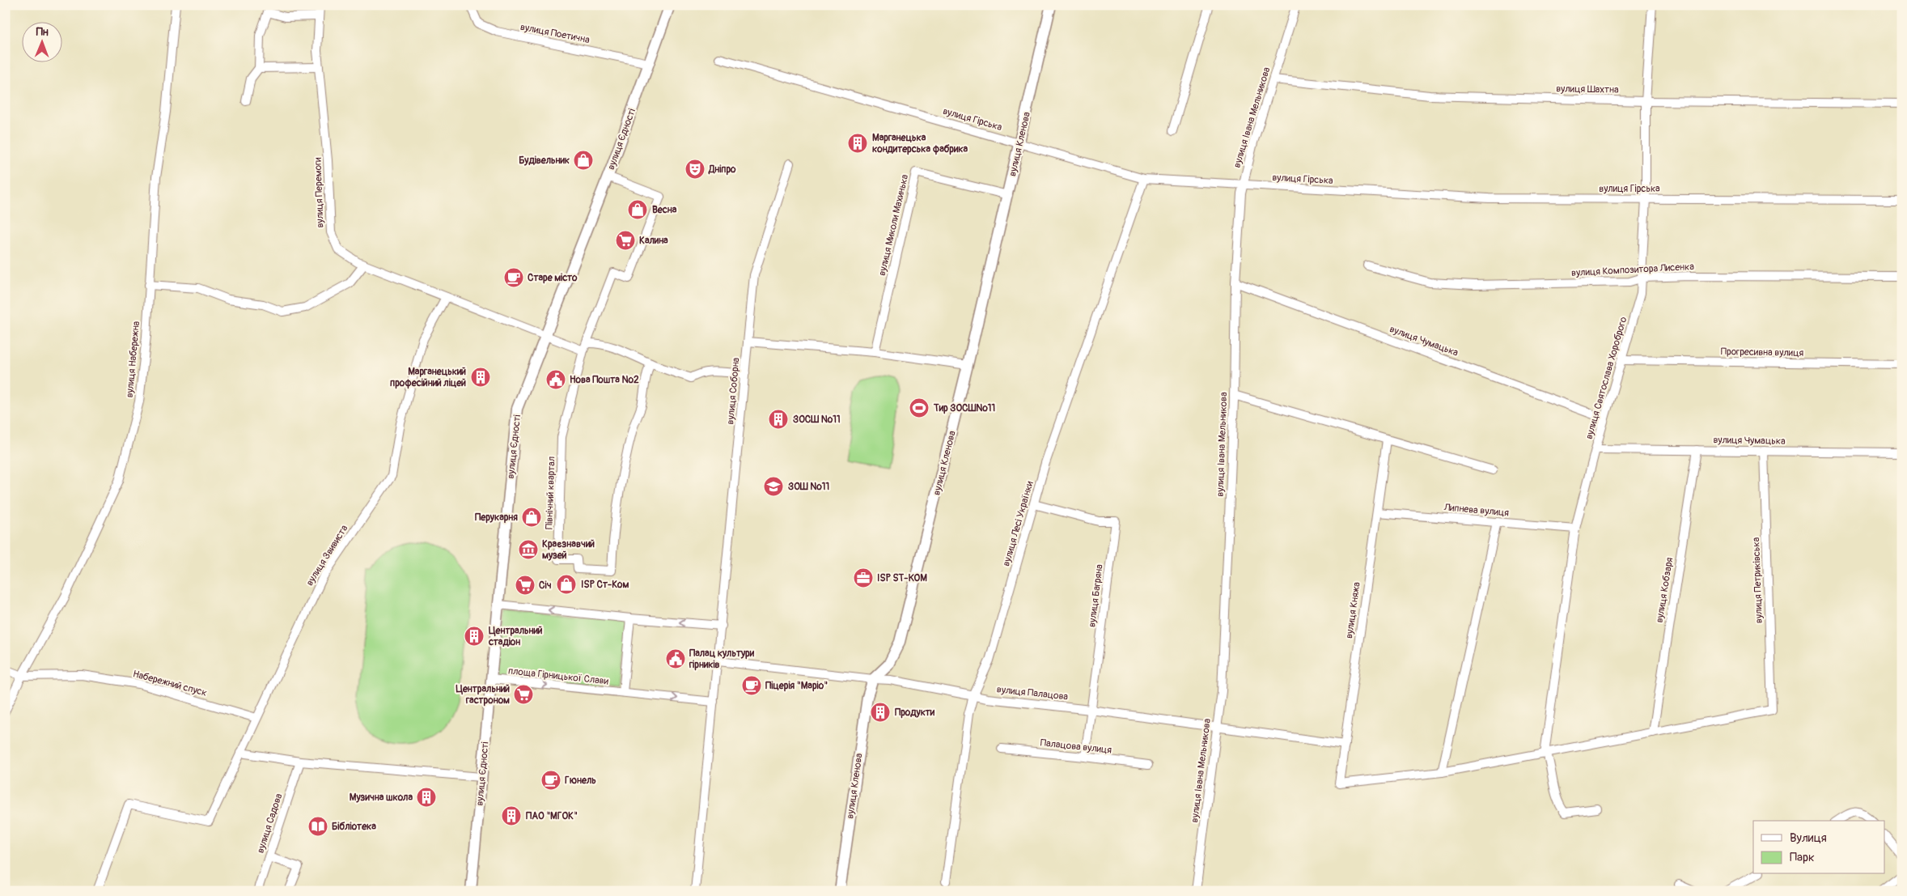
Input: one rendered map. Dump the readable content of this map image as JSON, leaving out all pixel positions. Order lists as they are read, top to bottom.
{
  "streets": {
    "street": [
      "вулиця Поетична",
      "вулиця Шахтна",
      "вулиця Івана Мельникова",
      "вулиця Гірська",
      "вулиця Єдності",
      "вулиця Кленова",
      "вулиця Перемоги",
      "вулиця Миколи Махинька",
      "вулиця Композитора Лисенка",
      "вулиця Чумацька",
      "Прогресивна вулиця",
      "вулиця Набережна",
      "вулиця Святослава Хороброго",
      "вулиця Соборна",
      "Північний квартал",
      "Липнева вулиця",
      "вулиця Лесі Українки",
      "вулиця Звивиста",
      "вулиця Петриківська",
      "вулиця Кобзаря",
      "вулиця Багряна",
      "вулиця Княжа",
      "площа Гірницької Слави",
      "Набережний спуск",
      "вулиця Палацова",
      "Палацова вулиця",
      "вулиця Садова"
    ]
  },
  "crossings": [
    ["вулиця Поетична", "вулиця Єдності"],
    ["вулиця Шахтна", "вулиця Івана Мельникова"],
    ["вулиця Шахтна", "вулиця Святослава Хороброго"],
    ["вулиця Івана Мельникова", "вулиця Гірська"],
    ["вулиця Івана Мельникова", "вулиця Чумацька"],
    ["вулиця Івана Мельникова", "вулиця Палацова"],
    ["вулиця Гірська", "вулиця Кленова"],
    ["вулиця Гірська", "вулиця Святослава Хороброго"],
    ["вулиця Гірська", "вулиця Лесі Українки"],
    ["вулиця Єдності", "вулиця Перемоги"],
    ["вулиця Єдності", "Північний квартал"],
    ["вулиця Єдності", "площа Гірницької Слави"],
    ["вулиця Кленова", "вулиця Миколи Махинька"],
    ["вулиця Кленова", "вулиця Палацова"],
    ["вулиця Перемоги", "вулиця Звивиста"],
    ["вулиця Композитора Лисенка", "вулиця Святослава Хороброго"],
    ["вулиця Чумацька", "вулиця Святослава Хороброго"],
    ["вулиця Чумацька", "вулиця Петриківська"],
    ["вулиця Чумацька", "вулиця Кобзаря"],
    ["Прогресивна вулиця", "вулиця Святослава Хороброго"],
    ["вулиця Набережна", "Набережний спуск"],
    ["вулиця Святослава Хороброго", "Липнева вулиця"],
    ["вулиця Соборна", "площа Гірницької Слави"],
    ["вулиця Соборна", "вулиця Палацова"],
    ["Липнева вулиця", "вулиця Княжа"],
    ["вулиця Лесі Українки", "вулиця Багряна"],
    ["вулиця Лесі Українки", "вулиця Палацова"],
    ["вулиця Звивиста", "Набережний спуск"],
    ["вулиця Петриківська", "вулиця Кобзаря"],
    ["вулиця Багряна", "вулиця Палацова"],
    ["вулиця Багряна", "Палацова вулиця"],
    ["вулиця Княжа", "вулиця Палацова"]
  ],
  "one_way": ["площа Гірницької Слави"],
  "places": {
    "building": [
      "Марганецька кондитерська фабрика",
      "Марганецький професійний ліцей",
      "ЗОСШ №11",
      "Центральний стадіон",
      "Продукти",
      "Музична школа",
      "ПАО \"МГОК\""
    ],
    "shop": [
      "Будівельник",
      "Весна",
      "Перукарня",
      "ISP Ст-Ком"
    ],
    "theatre": ["Дніпро"],
    "supermarket": ["Калина", "Січ", "Центральний гастроном"],
    "cafe": ["Старе місто", "Піцерія \"Маріо\"", "Гюнель"],
    "public building": ["Нова Пошта №2", "Палац культури гірників"],
    "sports": ["Тир ЗОСШ№11"],
    "school or university": ["ЗОШ №11"],
    "museum": ["Краєзнавчий музей"],
    "office": ["ISP ST-KOM"],
    "library": ["Бібліотека"]
  },
  "legend": ["Вулиця", "Парк"],
  "north": "top"
}
